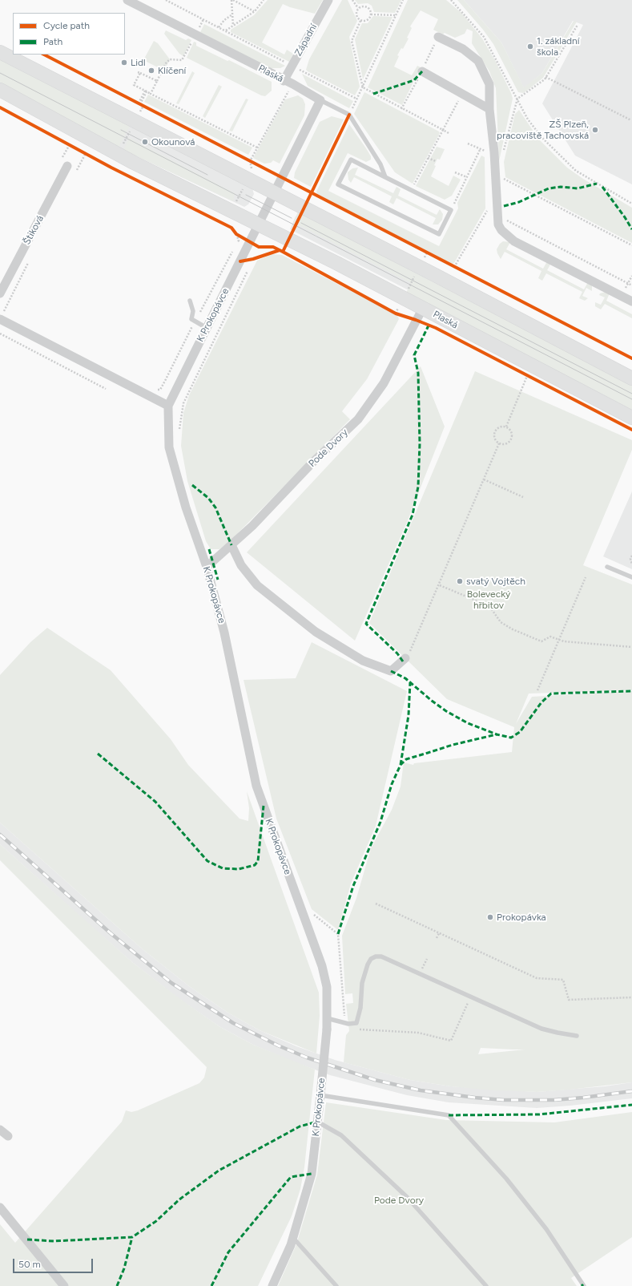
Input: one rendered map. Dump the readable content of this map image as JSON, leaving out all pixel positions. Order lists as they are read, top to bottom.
{
  "streets": {
    "main road": ["Plaská"],
    "street": [
      "Západní",
      "Štiková",
      "K Prokopávce",
      "Pode Dvory"
    ]
  },
  "crossings": [
    ["Západní", "Plaská"],
    ["Plaská", "K Prokopávce"],
    ["Plaská", "Pode Dvory"],
    ["K Prokopávce", "Pode Dvory"]
  ],
  "parks": ["Bolevecký hřbitov", "Pode Dvory"],
  "places": [
    "1. základní škola",
    "Lidl",
    "Klíčení",
    "ZŠ Plzeň, pracoviště Tachovská",
    "Okounová",
    "svatý Vojtěch",
    "Prokopávka"
  ],
  "legend": ["Cycle path", "Path"],
  "scale_bar": "50 m"
}
